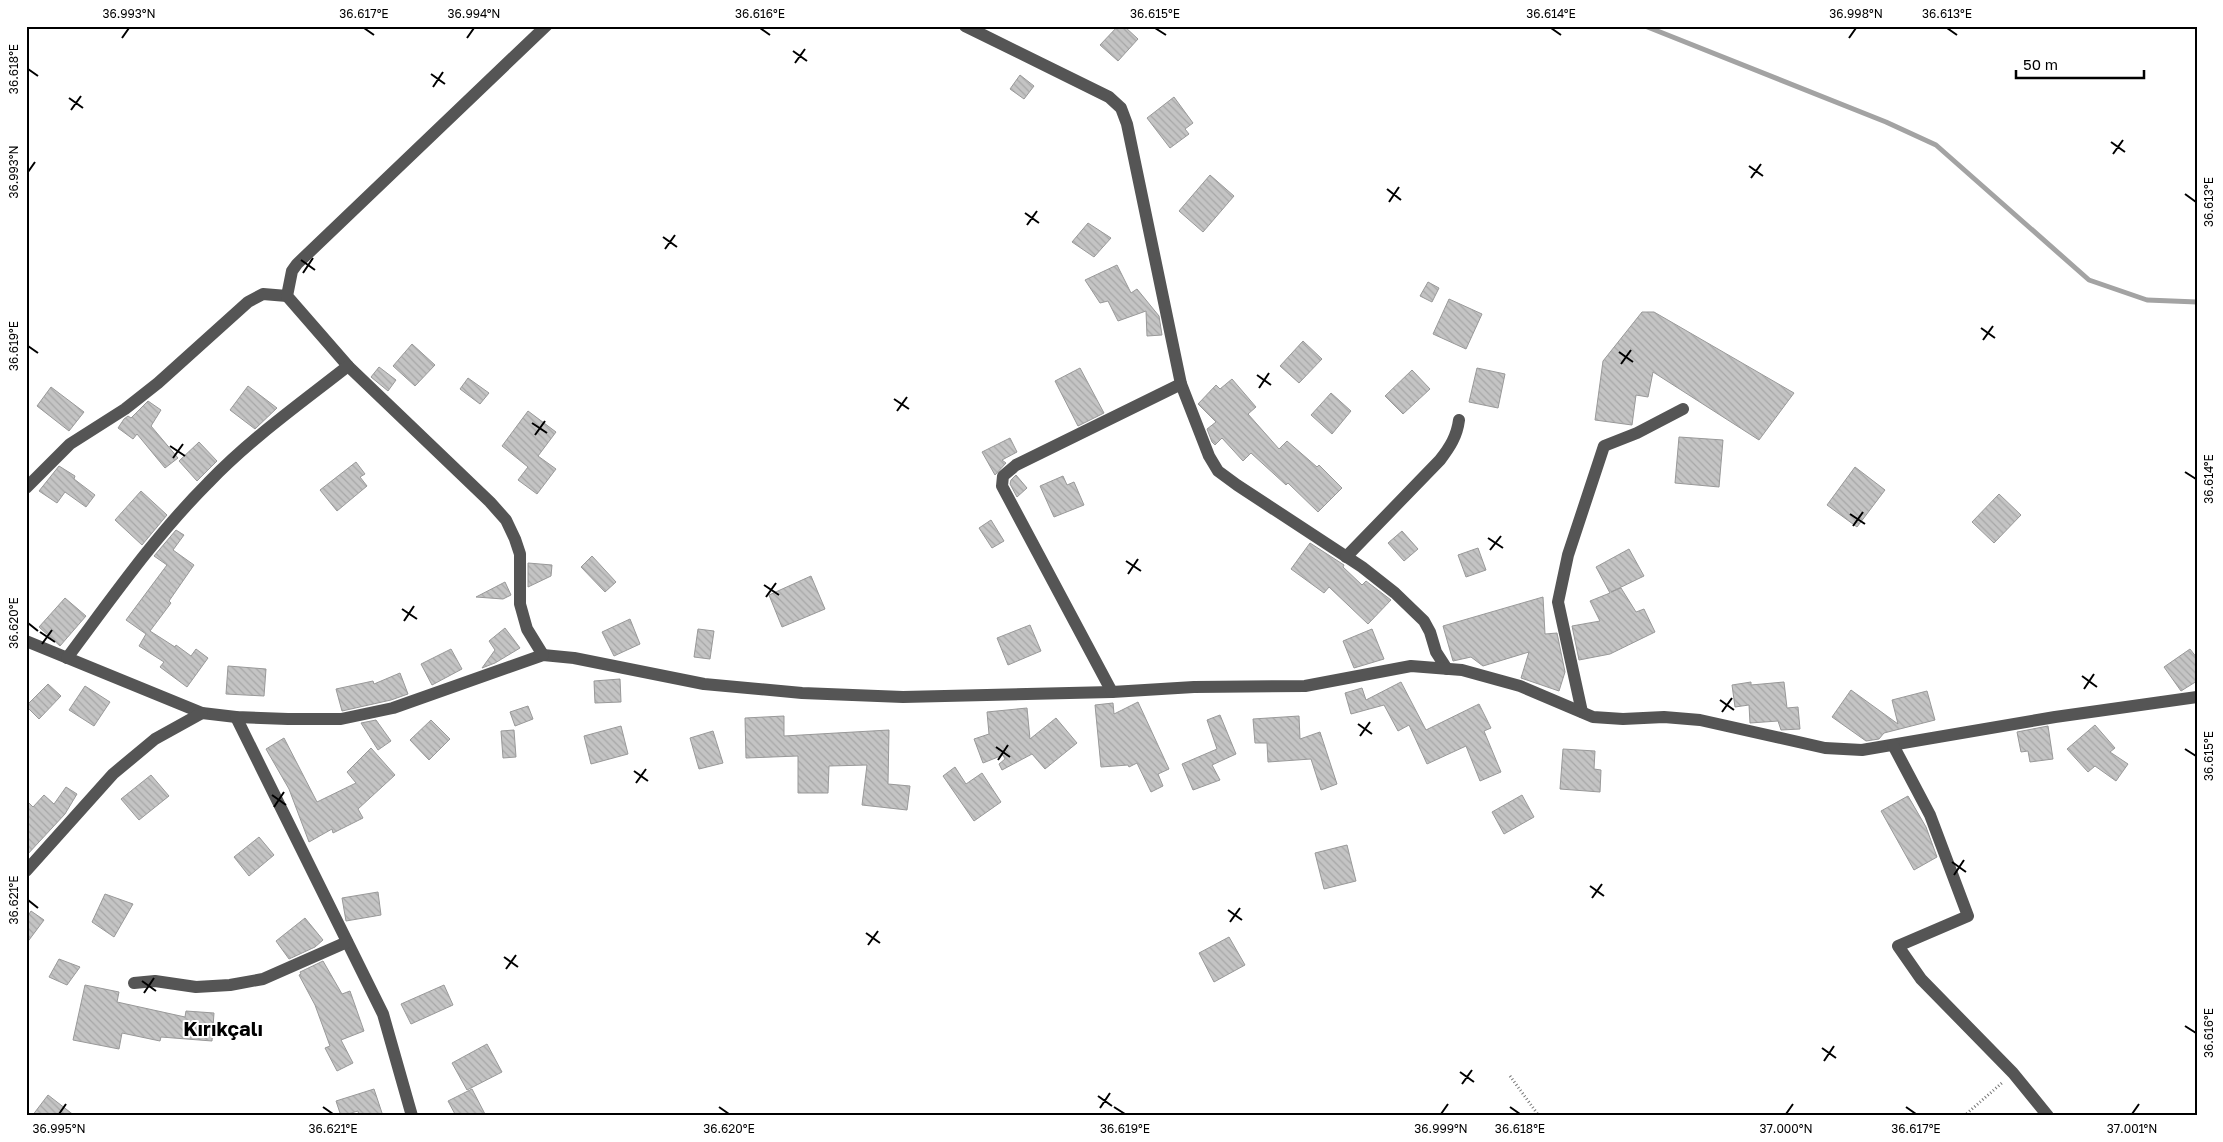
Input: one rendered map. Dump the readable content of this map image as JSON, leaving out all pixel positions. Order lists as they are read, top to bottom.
{
  "districts": ["Kırıkçalı"],
  "scale_bar": "50 m",
  "coordinates": [
    "36.993°N",
    "36.617°E",
    "36.994°N",
    "36.616°E",
    "36.615°E",
    "36.614°E",
    "36.998°N",
    "36.613°E",
    "36.618°E",
    "36.619°E",
    "36.620°E",
    "36.621°E",
    "36.995°N",
    "36.999°N",
    "37.000°N",
    "37.001°N"
  ]
}
